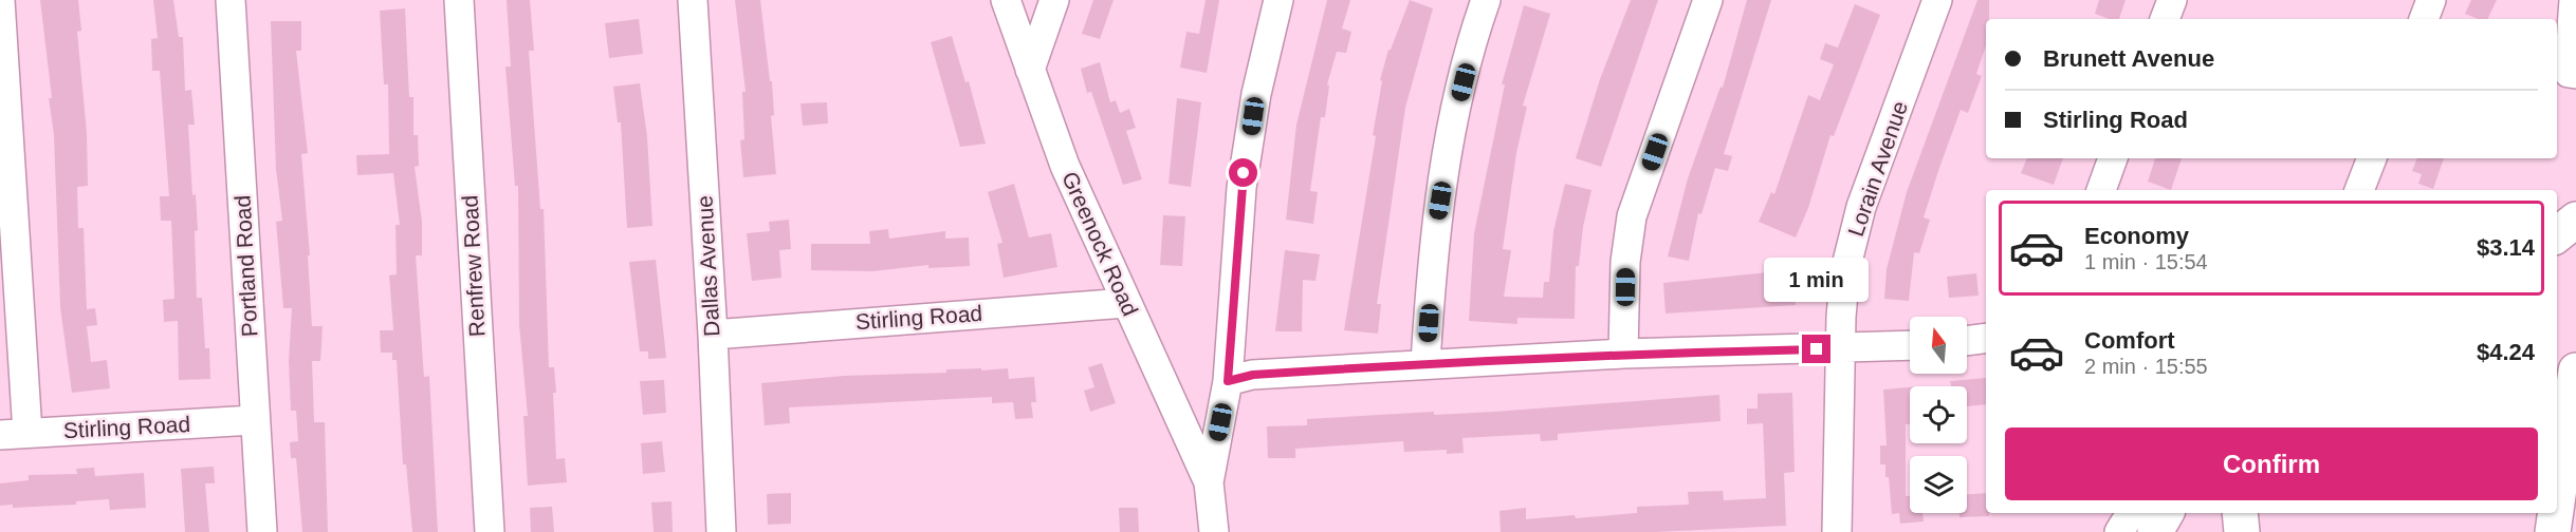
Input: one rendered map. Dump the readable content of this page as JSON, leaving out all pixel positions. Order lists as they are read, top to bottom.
{
  "streets": {
    "street": [
      "Lorain Avenue",
      "Greenock Road",
      "Portland Road",
      "Renfrew Road",
      "Dallas Avenue",
      "Stirling Road"
    ]
  },
  "crossings": [
    ["Greenock Road", "Stirling Road"],
    ["Portland Road", "Stirling Road"],
    ["Dallas Avenue", "Stirling Road"]
  ],
  "north": "top",
  "page": {
    "banner": ["Brunett Avenue", "Stirling Road"],
    "list": [
      {
        "name": "Economy",
        "note": "1 min · 15:54",
        "value": "$3.14"
      },
      {
        "name": "Comfort",
        "note": "2 min · 15:55",
        "value": "$4.24"
      }
    ],
    "bubble": "1 min",
    "buttons": "Confirm"
  }
}
